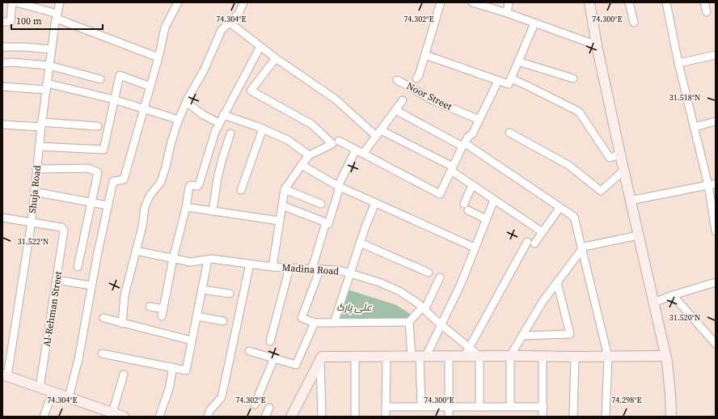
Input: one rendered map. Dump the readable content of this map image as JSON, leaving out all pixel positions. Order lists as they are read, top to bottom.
{
  "streets": {
    "street": [
      "Noor Street",
      "Shuja Road",
      "Madina Road",
      "Al-Rehman Street"
    ]
  },
  "crossings": [
    ["Shuja Road", "Al-Rehman Street"]
  ],
  "parks": ["علی پارک"],
  "scale_bar": "100 m",
  "coordinates": [
    "74.304°E",
    "74.302°E",
    "74.300°E",
    "31.518°N",
    "31.522°N",
    "31.520°N",
    "74.298°E"
  ]
}
